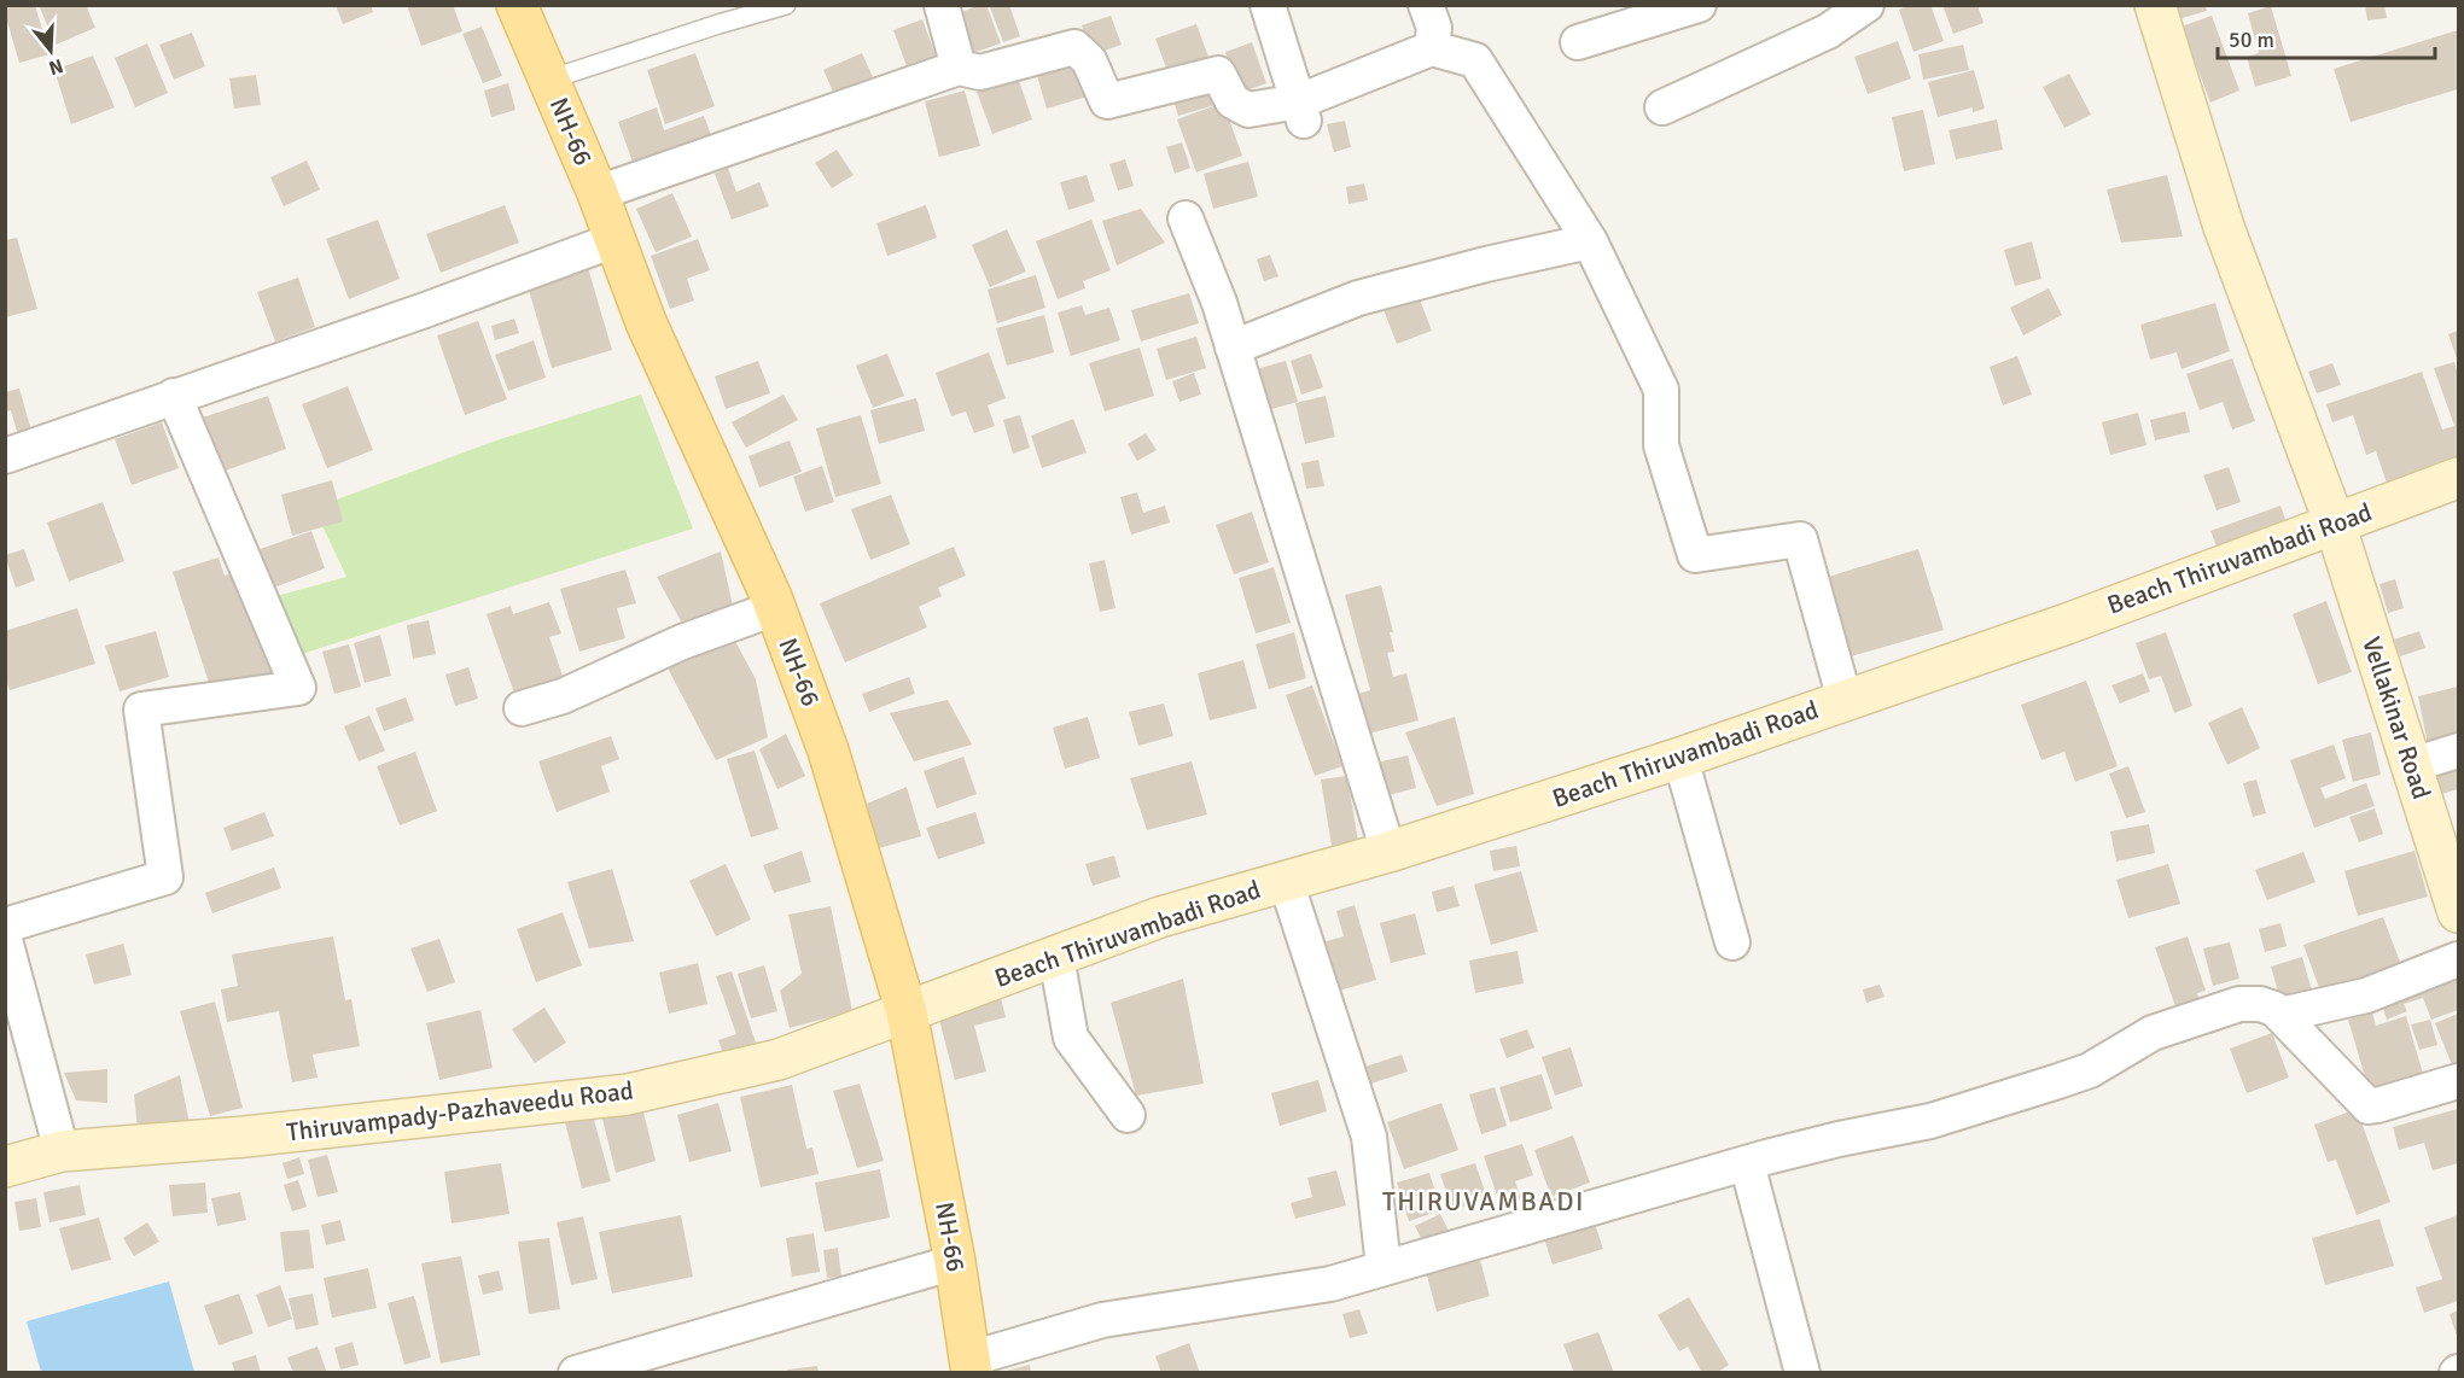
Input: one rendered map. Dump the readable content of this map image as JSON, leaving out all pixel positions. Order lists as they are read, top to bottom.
{
  "streets": {
    "main road": [
      "NH-66",
      "Beach Thiruvambadi Road",
      "Vellakinar Road",
      "Thiruvampady-Pazhaveedu Road"
    ]
  },
  "crossings": [
    ["NH-66", "Beach Thiruvambadi Road"],
    ["NH-66", "Thiruvampady-Pazhaveedu Road"],
    ["Beach Thiruvambadi Road", "Vellakinar Road"],
    ["Beach Thiruvambadi Road", "Thiruvampady-Pazhaveedu Road"]
  ],
  "districts": ["THIRUVAMBADI"],
  "scale_bar": "50 m",
  "north": "bottom"
}
